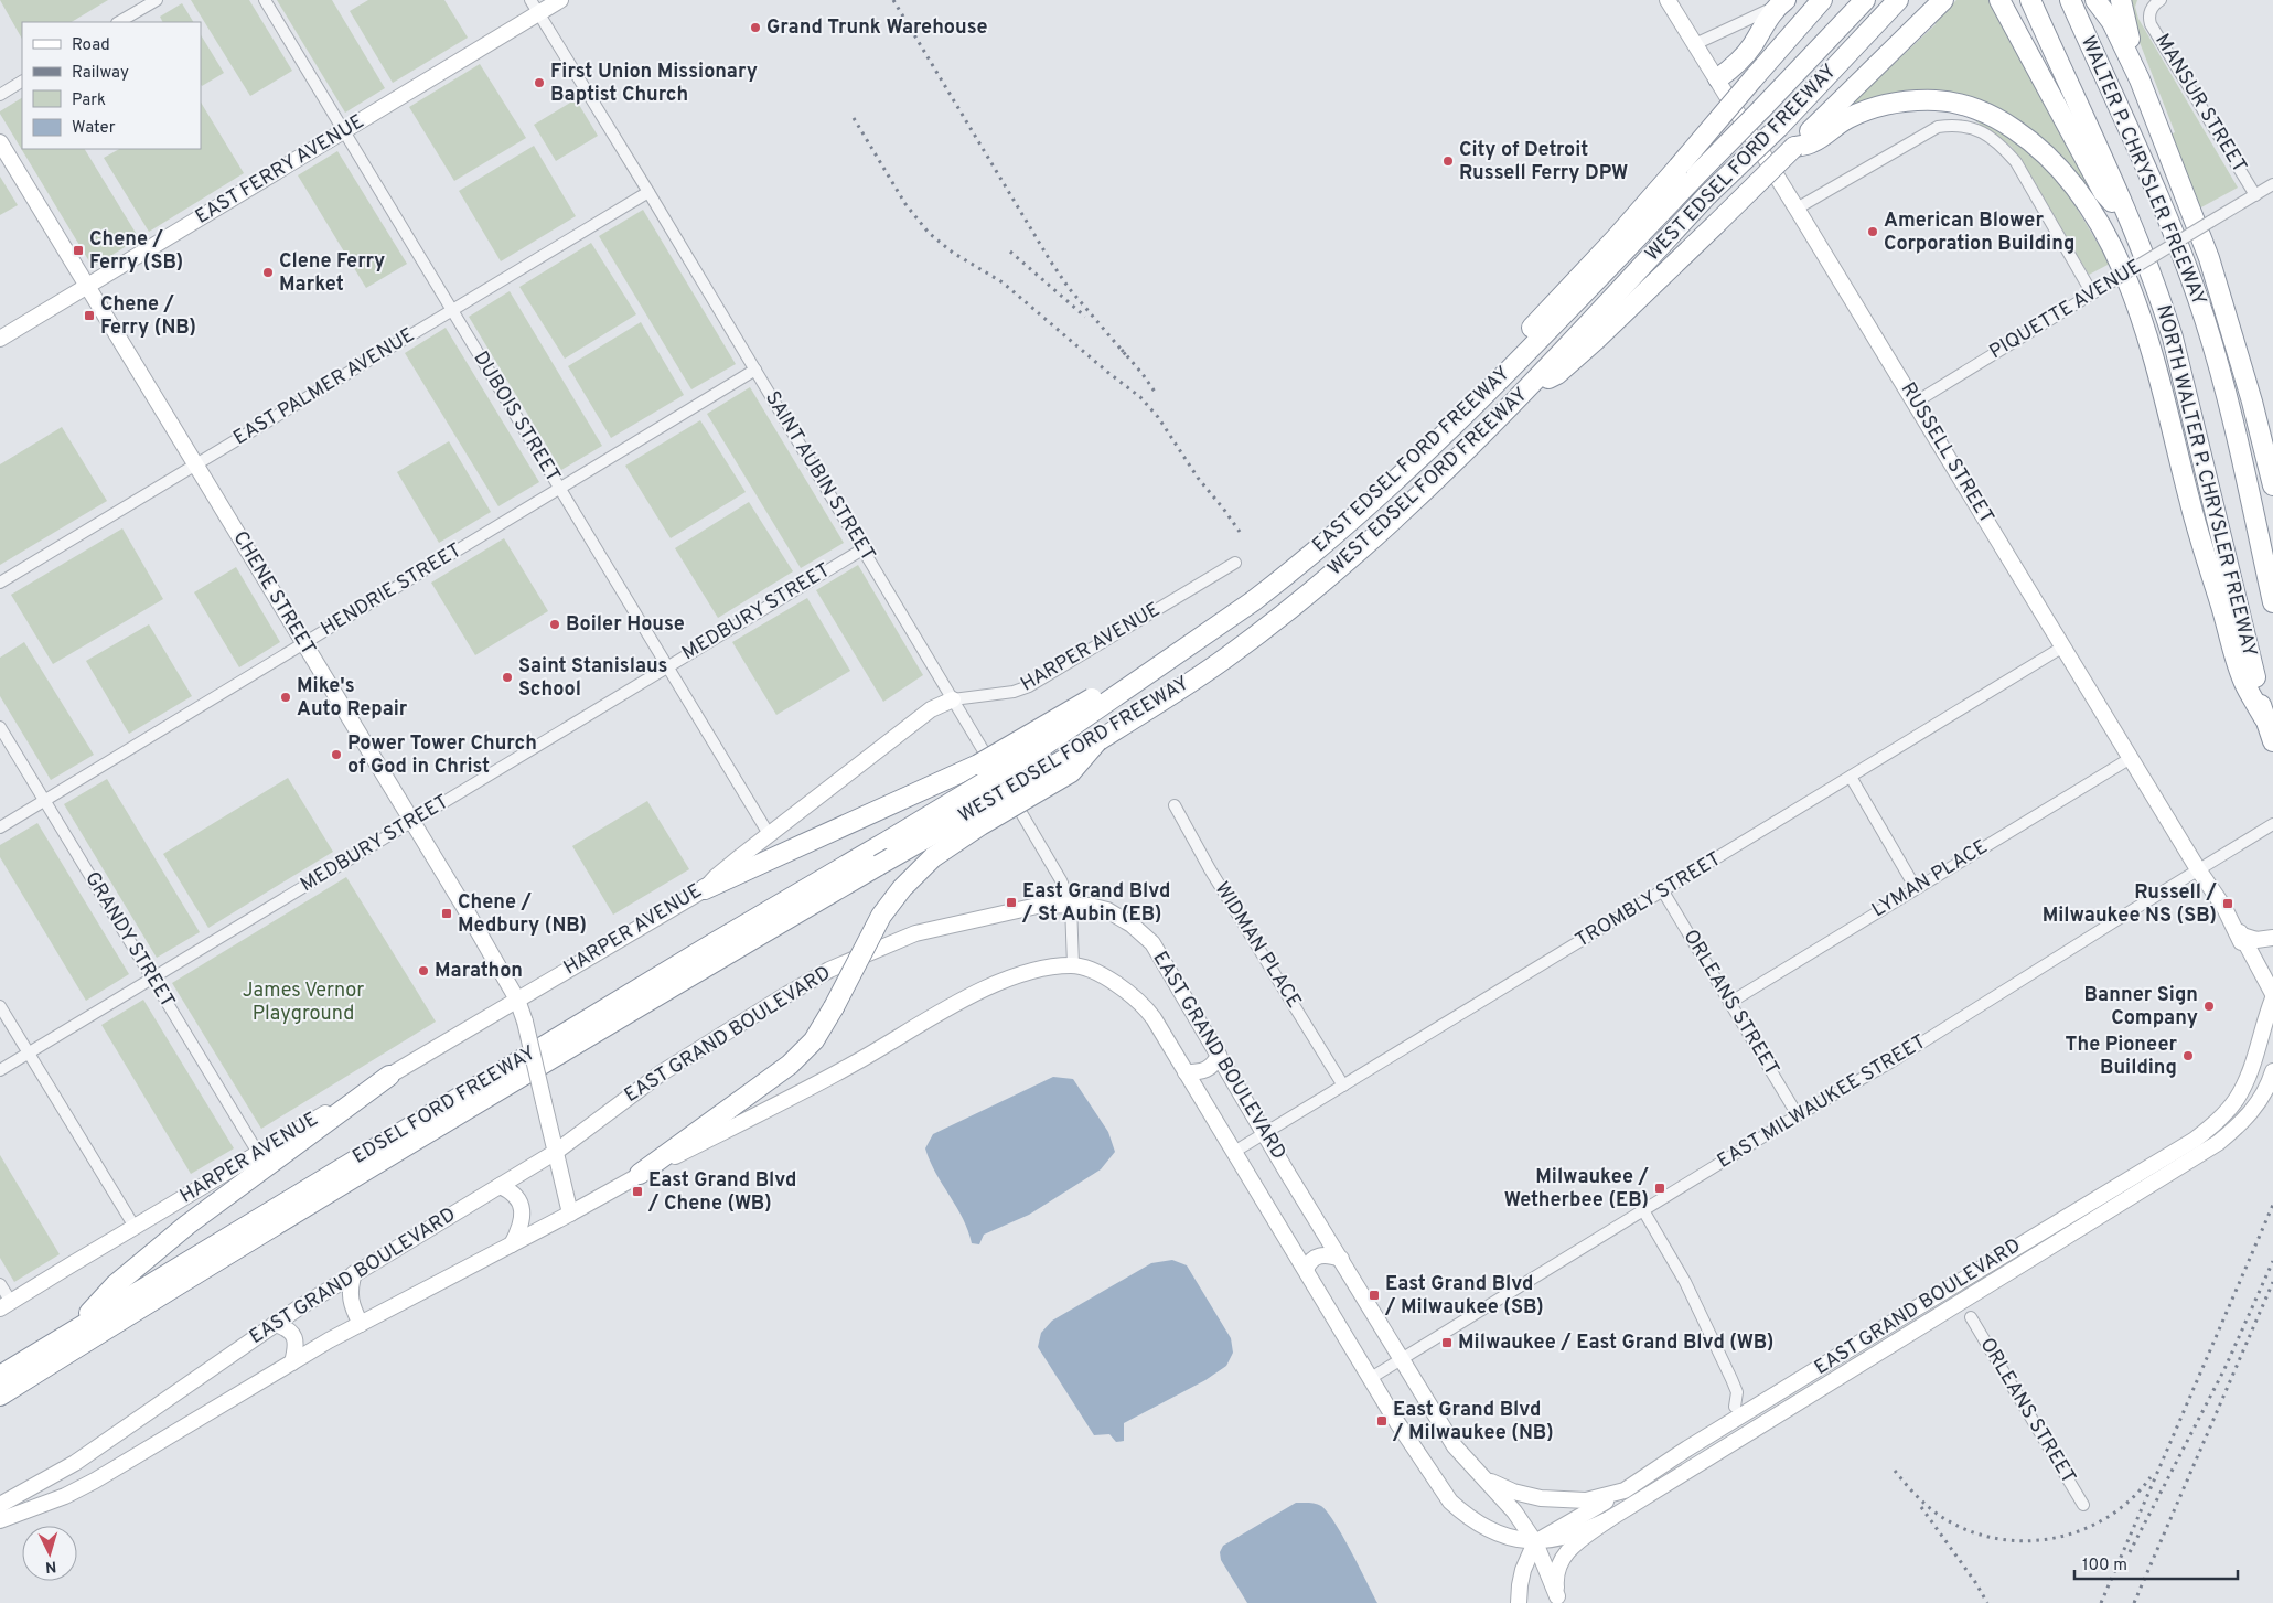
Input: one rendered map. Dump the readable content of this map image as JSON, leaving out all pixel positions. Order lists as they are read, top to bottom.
{
  "streets": {
    "highway": [
      "WEST EDSEL FORD FREEWAY",
      "WALTER P. CHRYSLER FREEWAY",
      "EAST EDSEL FORD FREEWAY",
      "NORTH WALTER P. CHRYSLER FREEWAY",
      "EDSEL FORD FREEWAY"
    ],
    "main road": [
      "EAST FERRY AVENUE",
      "RUSSELL STREET",
      "CHENE STREET",
      "HARPER AVENUE",
      "EAST GRAND BOULEVARD"
    ],
    "street": [
      "MANSUR STREET",
      "PIQUETTE AVENUE",
      "EAST PALMER AVENUE",
      "DUBOIS STREET",
      "SAINT AUBIN STREET",
      "HENDRIE STREET",
      "MEDBURY STREET",
      "LYMAN PLACE",
      "TROMBLY STREET",
      "GRANDY STREET",
      "WIDMAN PLACE",
      "ORLEANS STREET",
      "EAST MILWAUKEE STREET"
    ]
  },
  "crossings": [
    ["MANSUR STREET", "PIQUETTE AVENUE"],
    ["WEST EDSEL FORD FREEWAY", "EDSEL FORD FREEWAY"],
    ["EAST FERRY AVENUE", "DUBOIS STREET"],
    ["EAST FERRY AVENUE", "SAINT AUBIN STREET"],
    ["EAST FERRY AVENUE", "CHENE STREET"],
    ["WALTER P. CHRYSLER FREEWAY", "NORTH WALTER P. CHRYSLER FREEWAY"],
    ["PIQUETTE AVENUE", "RUSSELL STREET"],
    ["EAST PALMER AVENUE", "DUBOIS STREET"],
    ["EAST PALMER AVENUE", "SAINT AUBIN STREET"],
    ["EAST PALMER AVENUE", "CHENE STREET"],
    ["DUBOIS STREET", "HENDRIE STREET"],
    ["DUBOIS STREET", "MEDBURY STREET"],
    ["DUBOIS STREET", "HARPER AVENUE"],
    ["RUSSELL STREET", "LYMAN PLACE"],
    ["RUSSELL STREET", "TROMBLY STREET"],
    ["RUSSELL STREET", "EAST MILWAUKEE STREET"],
    ["EAST EDSEL FORD FREEWAY", "EDSEL FORD FREEWAY"],
    ["SAINT AUBIN STREET", "HENDRIE STREET"],
    ["SAINT AUBIN STREET", "MEDBURY STREET"],
    ["SAINT AUBIN STREET", "HARPER AVENUE"],
    ["SAINT AUBIN STREET", "EAST GRAND BOULEVARD"],
    ["HENDRIE STREET", "CHENE STREET"],
    ["HENDRIE STREET", "GRANDY STREET"],
    ["CHENE STREET", "MEDBURY STREET"],
    ["CHENE STREET", "HARPER AVENUE"],
    ["CHENE STREET", "EAST GRAND BOULEVARD"],
    ["MEDBURY STREET", "GRANDY STREET"],
    ["HARPER AVENUE", "GRANDY STREET"],
    ["LYMAN PLACE", "ORLEANS STREET"],
    ["TROMBLY STREET", "WIDMAN PLACE"],
    ["TROMBLY STREET", "ORLEANS STREET"],
    ["TROMBLY STREET", "EAST GRAND BOULEVARD"],
    ["ORLEANS STREET", "EAST MILWAUKEE STREET"],
    ["EAST GRAND BOULEVARD", "EAST MILWAUKEE STREET"]
  ],
  "parks": ["James Vernor Playground"],
  "places": {
    "other": [
      "Grand Trunk Warehouse",
      "First Union Missionary Baptist Church",
      "City of Detroit Russell Ferry DPW",
      "American Blower Corporation Building",
      "Clene Ferry Market",
      "Boiler House",
      "Saint Stanislaus School",
      "Mike's Auto Repair",
      "Power Tower Church of God in Christ",
      "Marathon",
      "Banner Sign Company",
      "The Pioneer Building"
    ],
    "transit": [
      "Chene / Ferry (SB)",
      "Chene / Ferry (NB)",
      "East Grand Blvd / St Aubin (EB)",
      "Russell / Milwaukee NS (SB)",
      "Chene / Medbury (NB)",
      "Milwaukee / Wetherbee (EB)",
      "East Grand Blvd / Chene (WB)",
      "East Grand Blvd / Milwaukee (SB)",
      "Milwaukee / East Grand Blvd (WB)",
      "East Grand Blvd / Milwaukee (NB)"
    ]
  },
  "legend": [
    "Road",
    "Railway",
    "Park",
    "Water"
  ],
  "scale_bar": "100 m",
  "north": "bottom"
}
